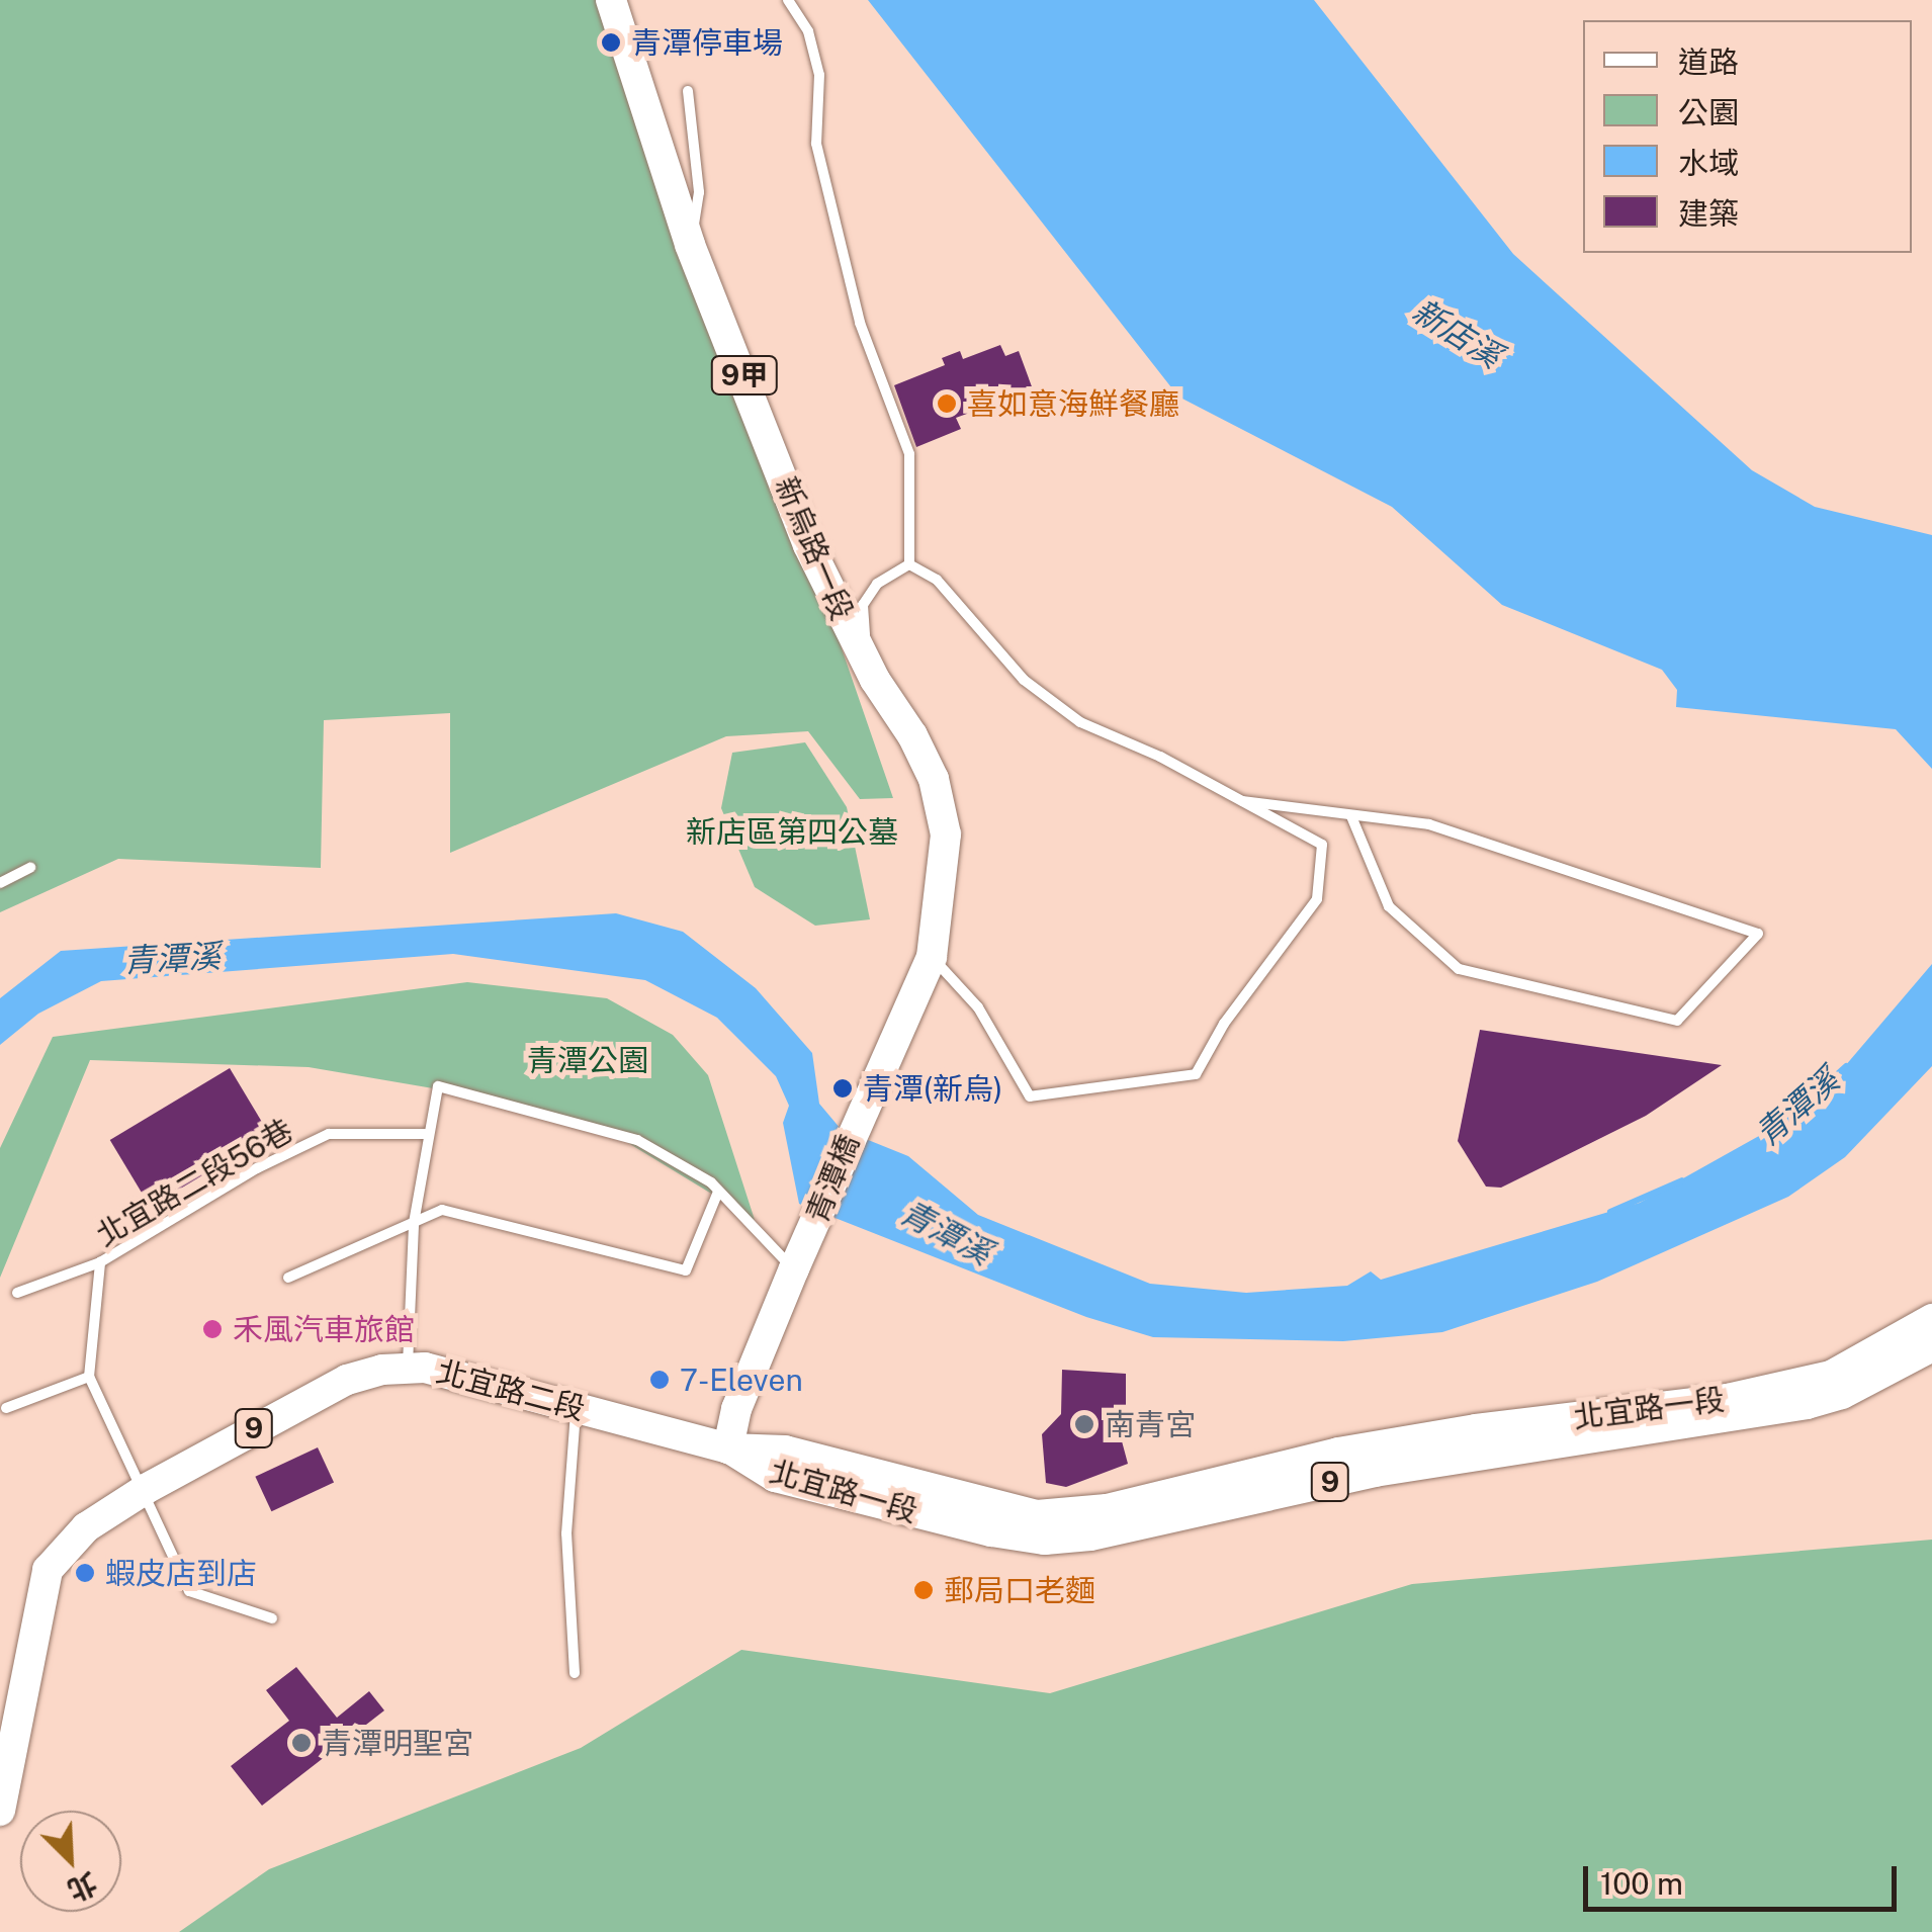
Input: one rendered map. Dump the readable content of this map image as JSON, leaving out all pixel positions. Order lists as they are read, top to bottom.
{
  "streets": {
    "main road": [
      "9甲",
      "新烏路一段",
      "青潭橋",
      "北宜路二段",
      "北宜路一段",
      "9"
    ],
    "lane": ["北宜路二段56巷"]
  },
  "crossings": [
    ["9甲", "青潭橋"],
    ["9甲", "北宜路二段"],
    ["9甲", "北宜路一段"],
    ["新烏路一段", "青潭橋"],
    ["北宜路二段", "北宜路一段"]
  ],
  "water": ["新店溪", "青潭溪"],
  "parks": ["新店區第四公墓", "青潭公園"],
  "places": [
    "青潭停車場",
    "喜如意海鮮餐廳",
    "青潭(新烏)",
    "禾風汽車旅館",
    "7-Eleven",
    "南青宮",
    "蝦皮店到店",
    "郵局口老麵",
    "青潭明聖宮"
  ],
  "legend": [
    "道路",
    "公園",
    "水域",
    "建築"
  ],
  "scale_bar": "100 m",
  "north": "bottom right"
}
